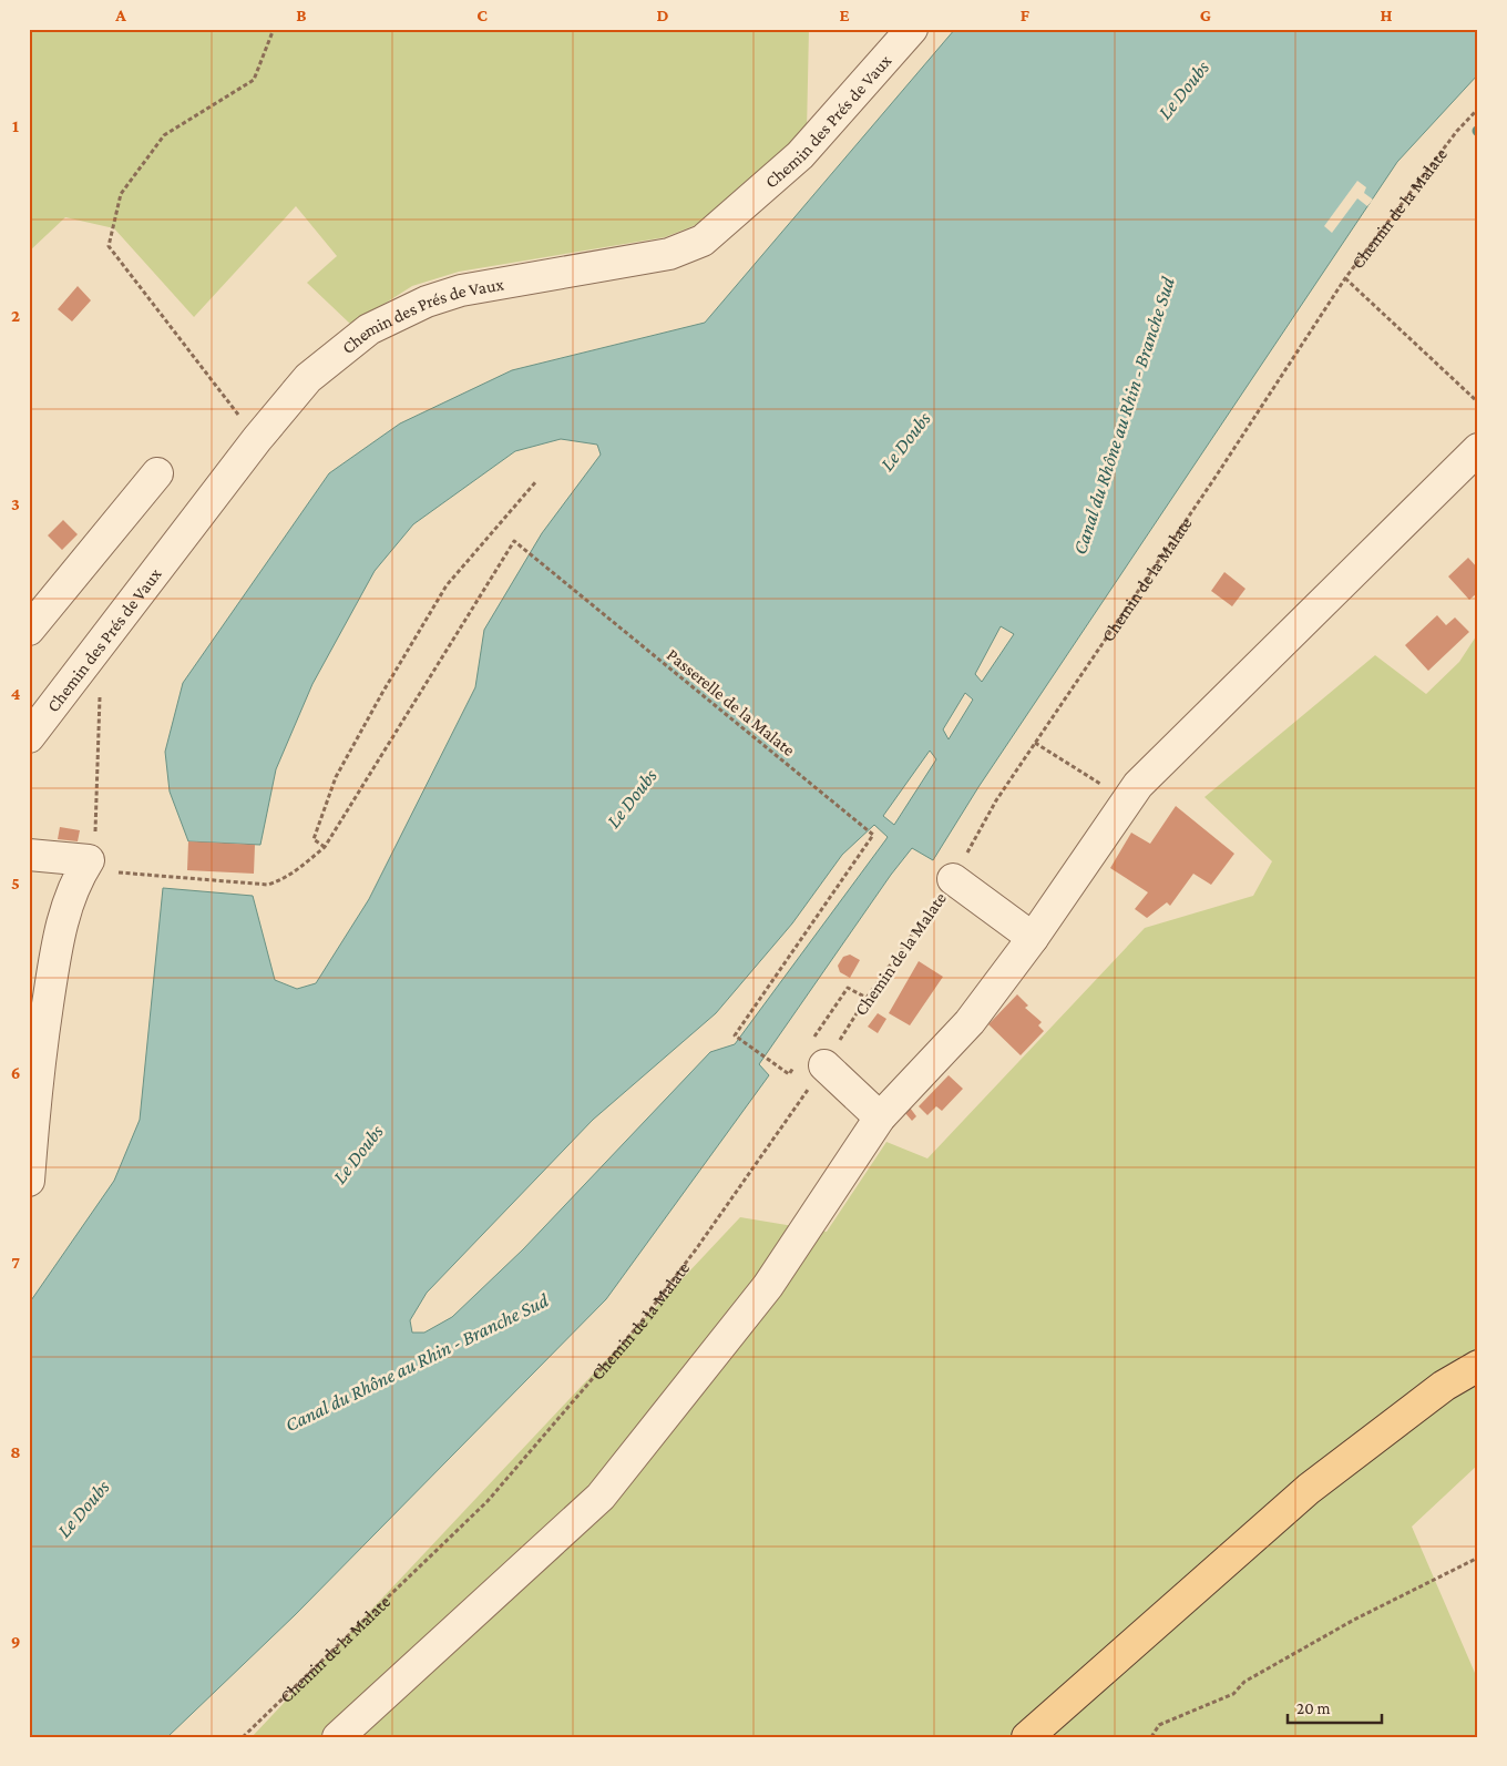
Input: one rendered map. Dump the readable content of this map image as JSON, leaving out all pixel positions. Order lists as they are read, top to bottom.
{
  "streets": {
    "street": ["Chemin des Prés de Vaux"],
    "path": ["Chemin de la Malate", "Passerelle de la Malate"]
  },
  "crossings": [
    ["Chemin de la Malate", "Passerelle de la Malate"]
  ],
  "water": ["Le Doubs", "Canal du Rhône au Rhin - Branche Sud"],
  "scale_bar": "20 m",
  "grid": {
    "columns": [
      "A",
      "B",
      "C",
      "D",
      "E",
      "F",
      "G",
      "H"
    ],
    "rows": [
      "1",
      "2",
      "3",
      "4",
      "5",
      "6",
      "7",
      "8",
      "9"
    ]
  }
}
